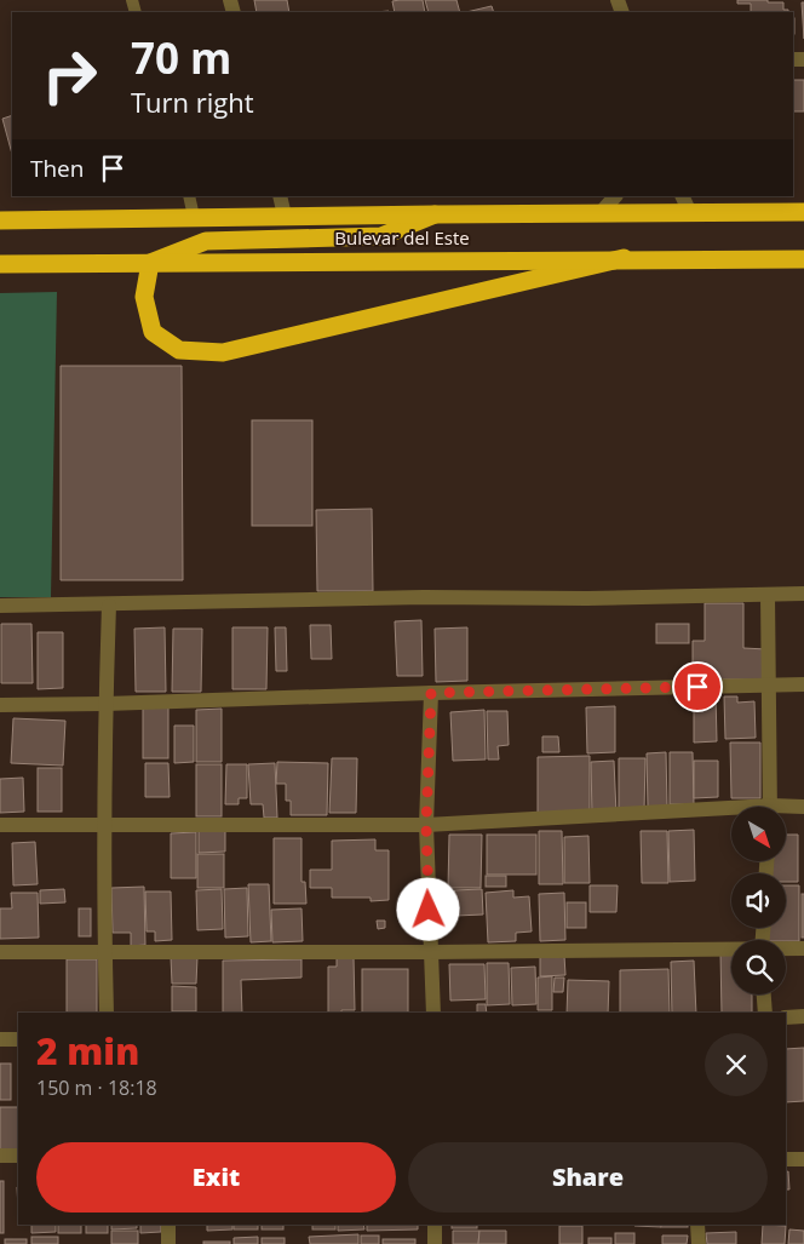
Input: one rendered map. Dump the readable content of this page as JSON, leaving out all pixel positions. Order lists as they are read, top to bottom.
{
  "streets": {
    "highway": ["Bulevar del Este"]
  },
  "north": "bottom right",
  "page": {
    "turn": ["70 m", "Turn right"],
    "then": "Then",
    "heading": ["2 min", "150 m · 18:18"],
    "buttons": ["Exit", "Share"]
  }
}
